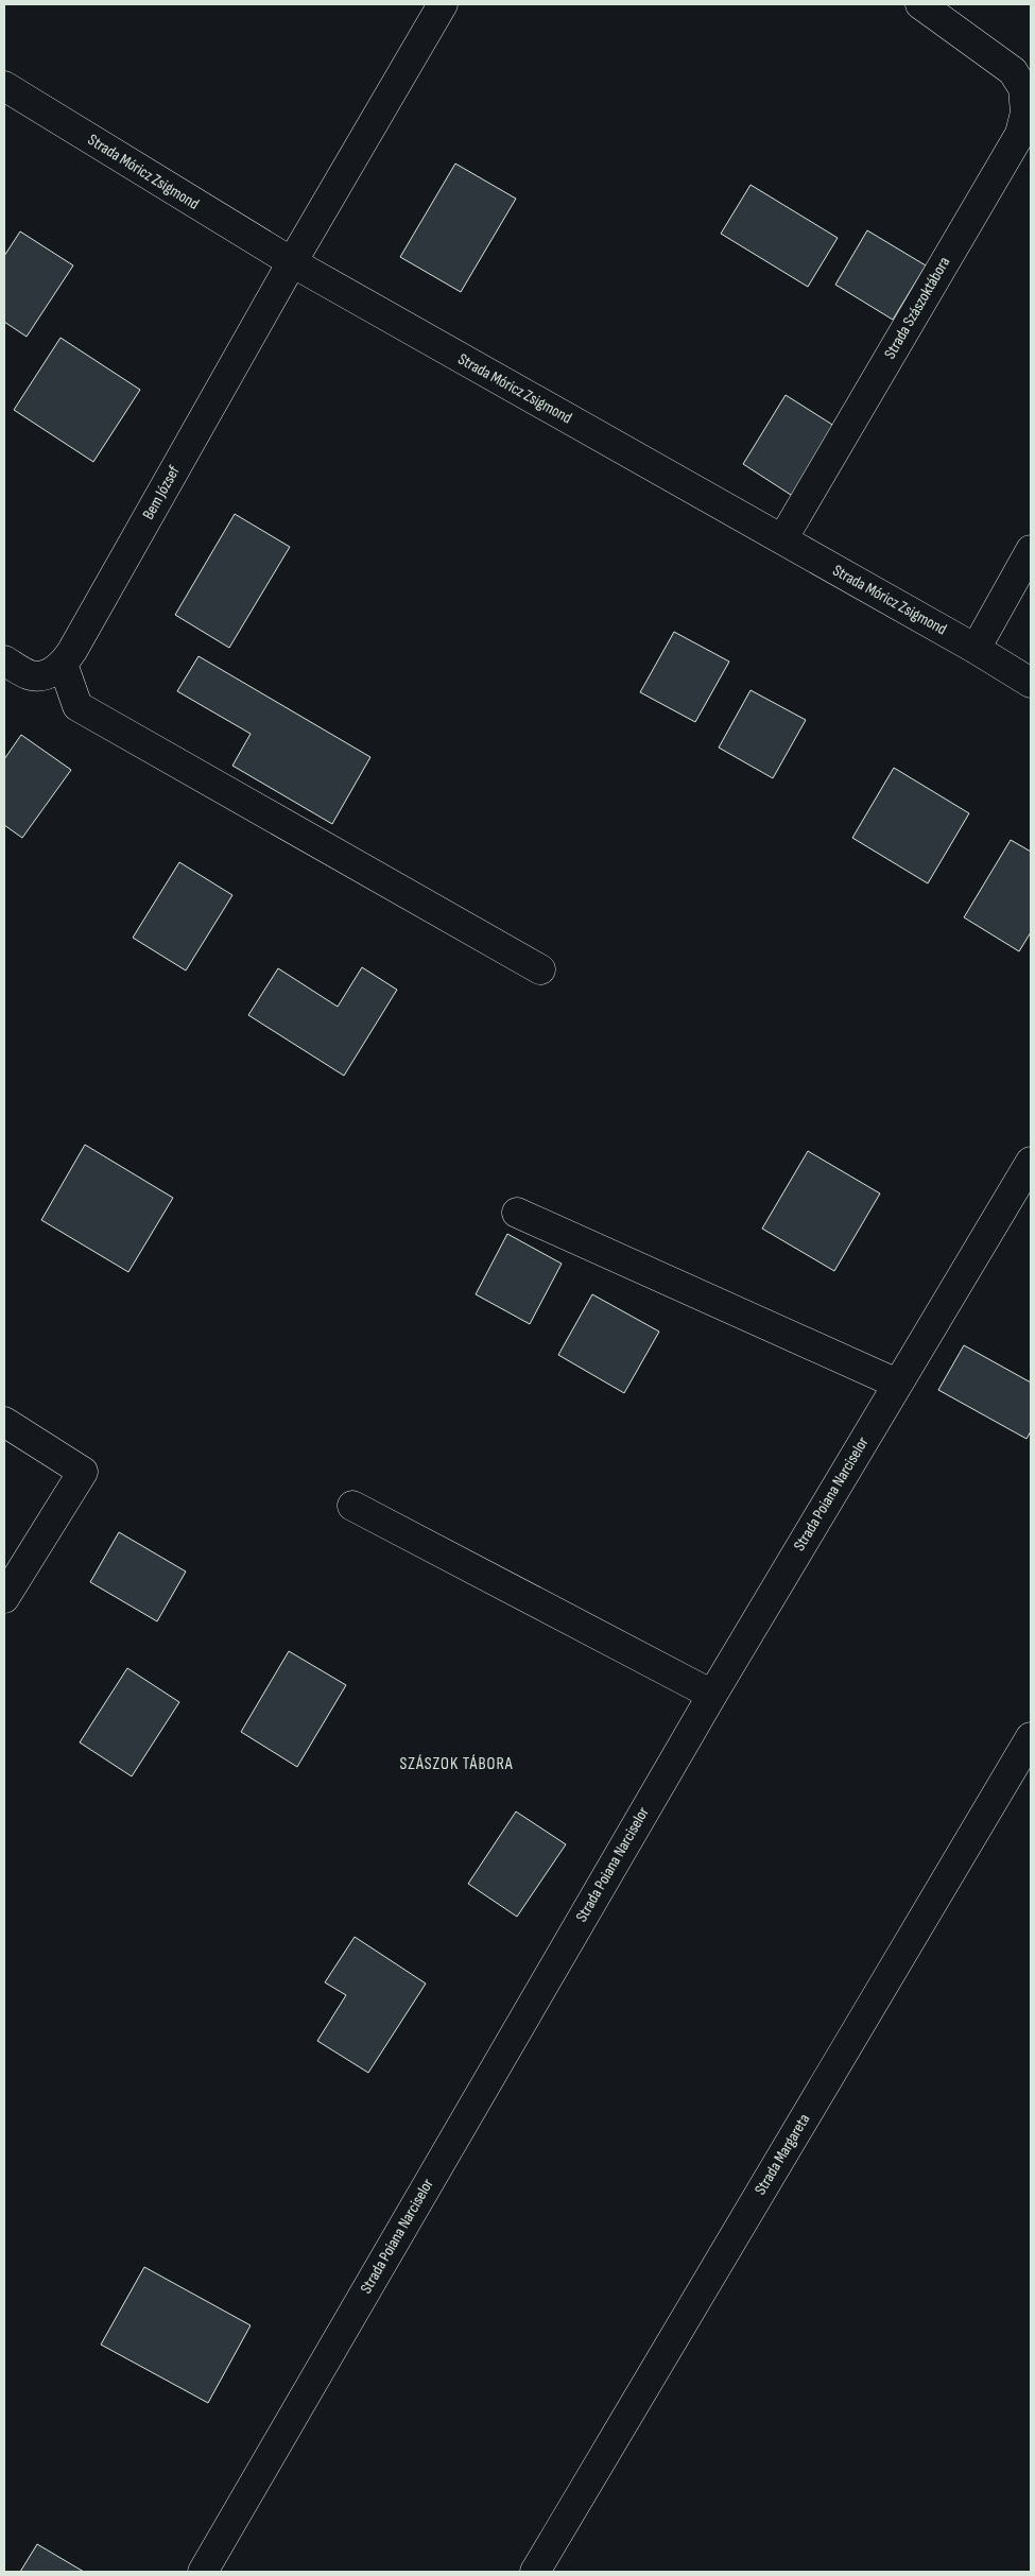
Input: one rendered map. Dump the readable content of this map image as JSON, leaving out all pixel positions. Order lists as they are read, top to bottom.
{
  "streets": {
    "street": [
      "Strada Móricz Zsigmond",
      "Strada Szászoktábora",
      "Bem József",
      "Strada Poiana Narciselor",
      "Strada Margareta"
    ]
  },
  "crossings": [
    ["Strada Móricz Zsigmond", "Strada Szászoktábora"],
    ["Strada Móricz Zsigmond", "Bem József"]
  ],
  "districts": ["SZÁSZOK TÁBORA"]
}
